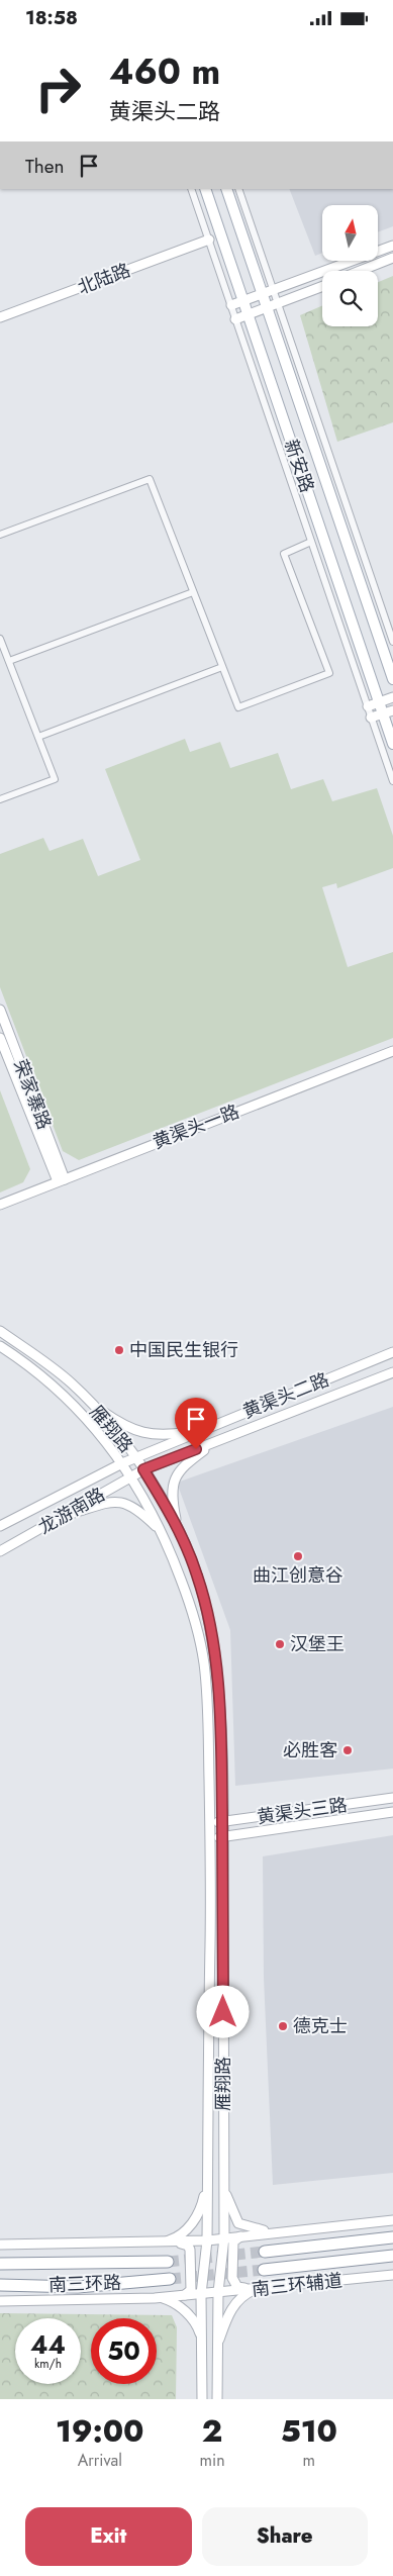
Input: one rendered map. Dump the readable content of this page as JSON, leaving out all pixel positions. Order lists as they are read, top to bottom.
{
  "streets": {
    "highway": ["南三环路"],
    "main road": [
      "北陆路",
      "新安路",
      "荣家寨路",
      "黄渠头一路",
      "黄渠头二路",
      "雁翔路",
      "龙游南路",
      "黄渠头三路",
      "南三环辅道"
    ]
  },
  "crossings": [
    ["荣家寨路", "黄渠头一路"],
    ["黄渠头二路", "雁翔路"],
    ["黄渠头二路", "龙游南路"],
    ["雁翔路", "龙游南路"],
    ["雁翔路", "黄渠头三路"],
    ["雁翔路", "南三环辅道"]
  ],
  "places": [
    "中国民生银行",
    "曲江创意谷",
    "汉堡王",
    "必胜客",
    "德克士"
  ],
  "north": "top",
  "page": {
    "status": "18:58",
    "turn": ["460 m", "黄渠头二路"],
    "then": "Then",
    "speed": "44 km/h",
    "limit": "50",
    "eta": [
      "19:00",
      "Arrival",
      "2",
      "min",
      "510",
      "m"
    ],
    "buttons": ["Exit", "Share"]
  }
}
